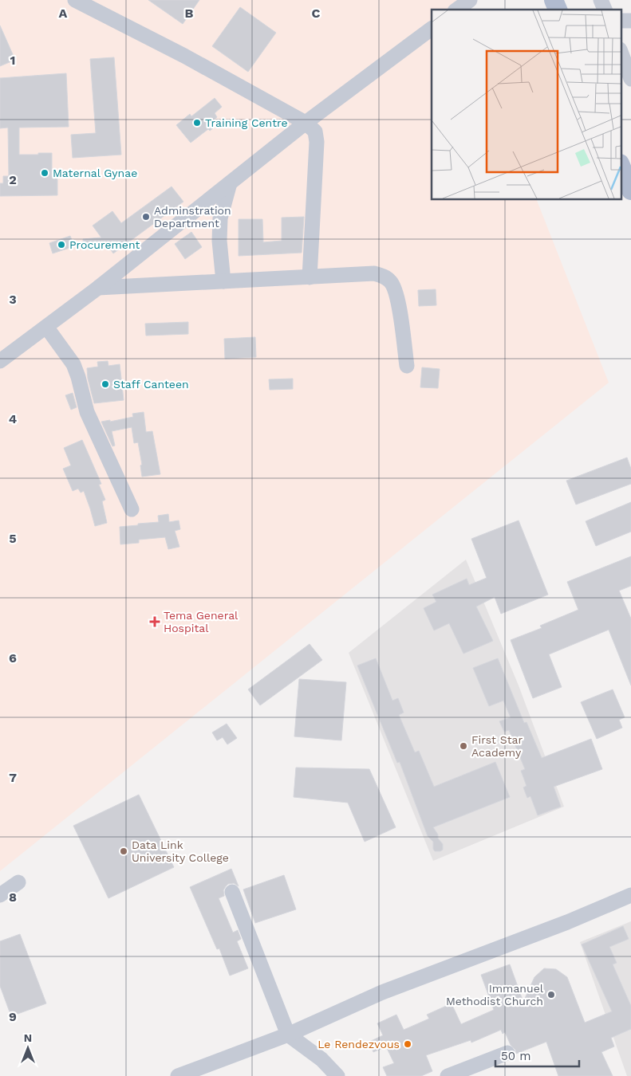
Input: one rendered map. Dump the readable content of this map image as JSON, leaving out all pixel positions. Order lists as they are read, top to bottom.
{
  "places": {
    "other": [
      "Training Centre",
      "Maternal Gynae",
      "Adminstration Department",
      "Procurement",
      "Staff Canteen",
      "First Star Academy",
      "Data Link University College",
      "Immanuel Methodist Church",
      "Le Rendezvous"
    ],
    "health": ["Tema General Hospital"]
  },
  "scale_bar": "50 m",
  "north": "top",
  "grid": {
    "columns": ["A", "B", "C"],
    "rows": [
      "1",
      "2",
      "3",
      "4",
      "5",
      "6",
      "7",
      "8",
      "9"
    ]
  }
}
